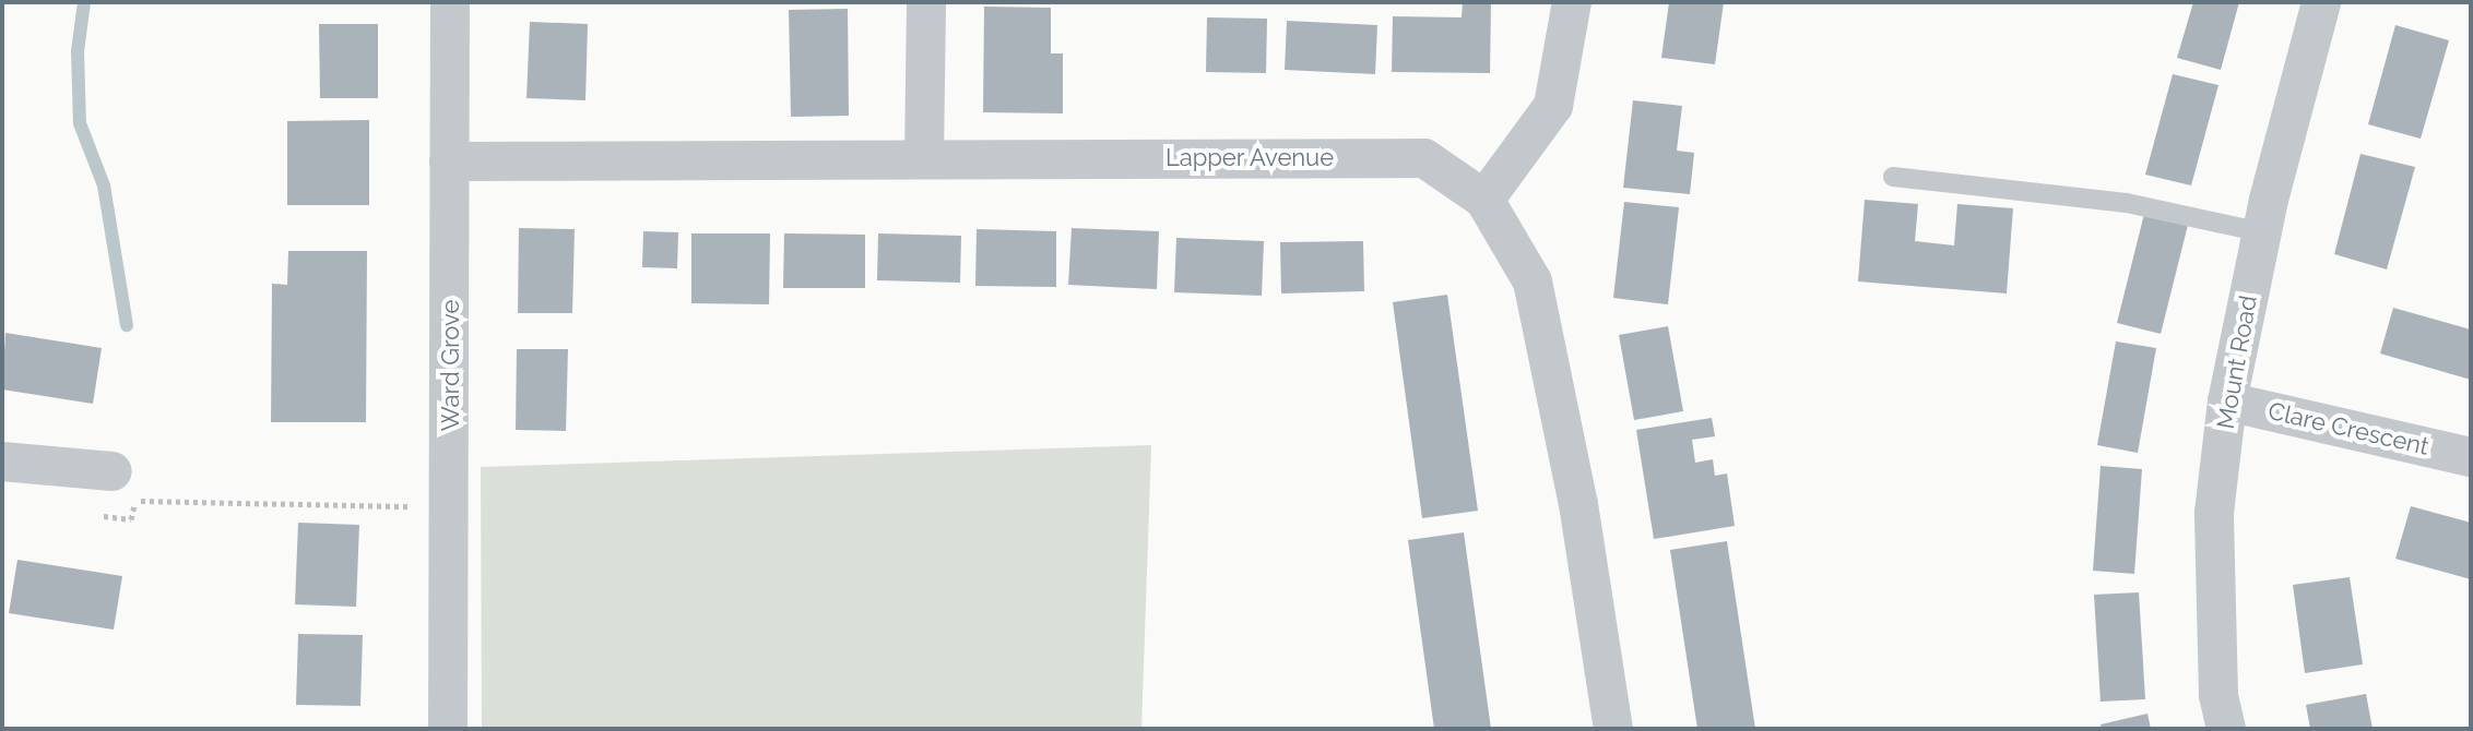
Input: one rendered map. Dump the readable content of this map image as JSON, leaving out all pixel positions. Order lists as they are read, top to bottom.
{
  "streets": {
    "street": [
      "Lapper Avenue",
      "Mount Road",
      "Ward Grove",
      "Clare Crescent"
    ]
  },
  "crossings": [
    ["Lapper Avenue", "Ward Grove"],
    ["Mount Road", "Clare Crescent"]
  ]
}
